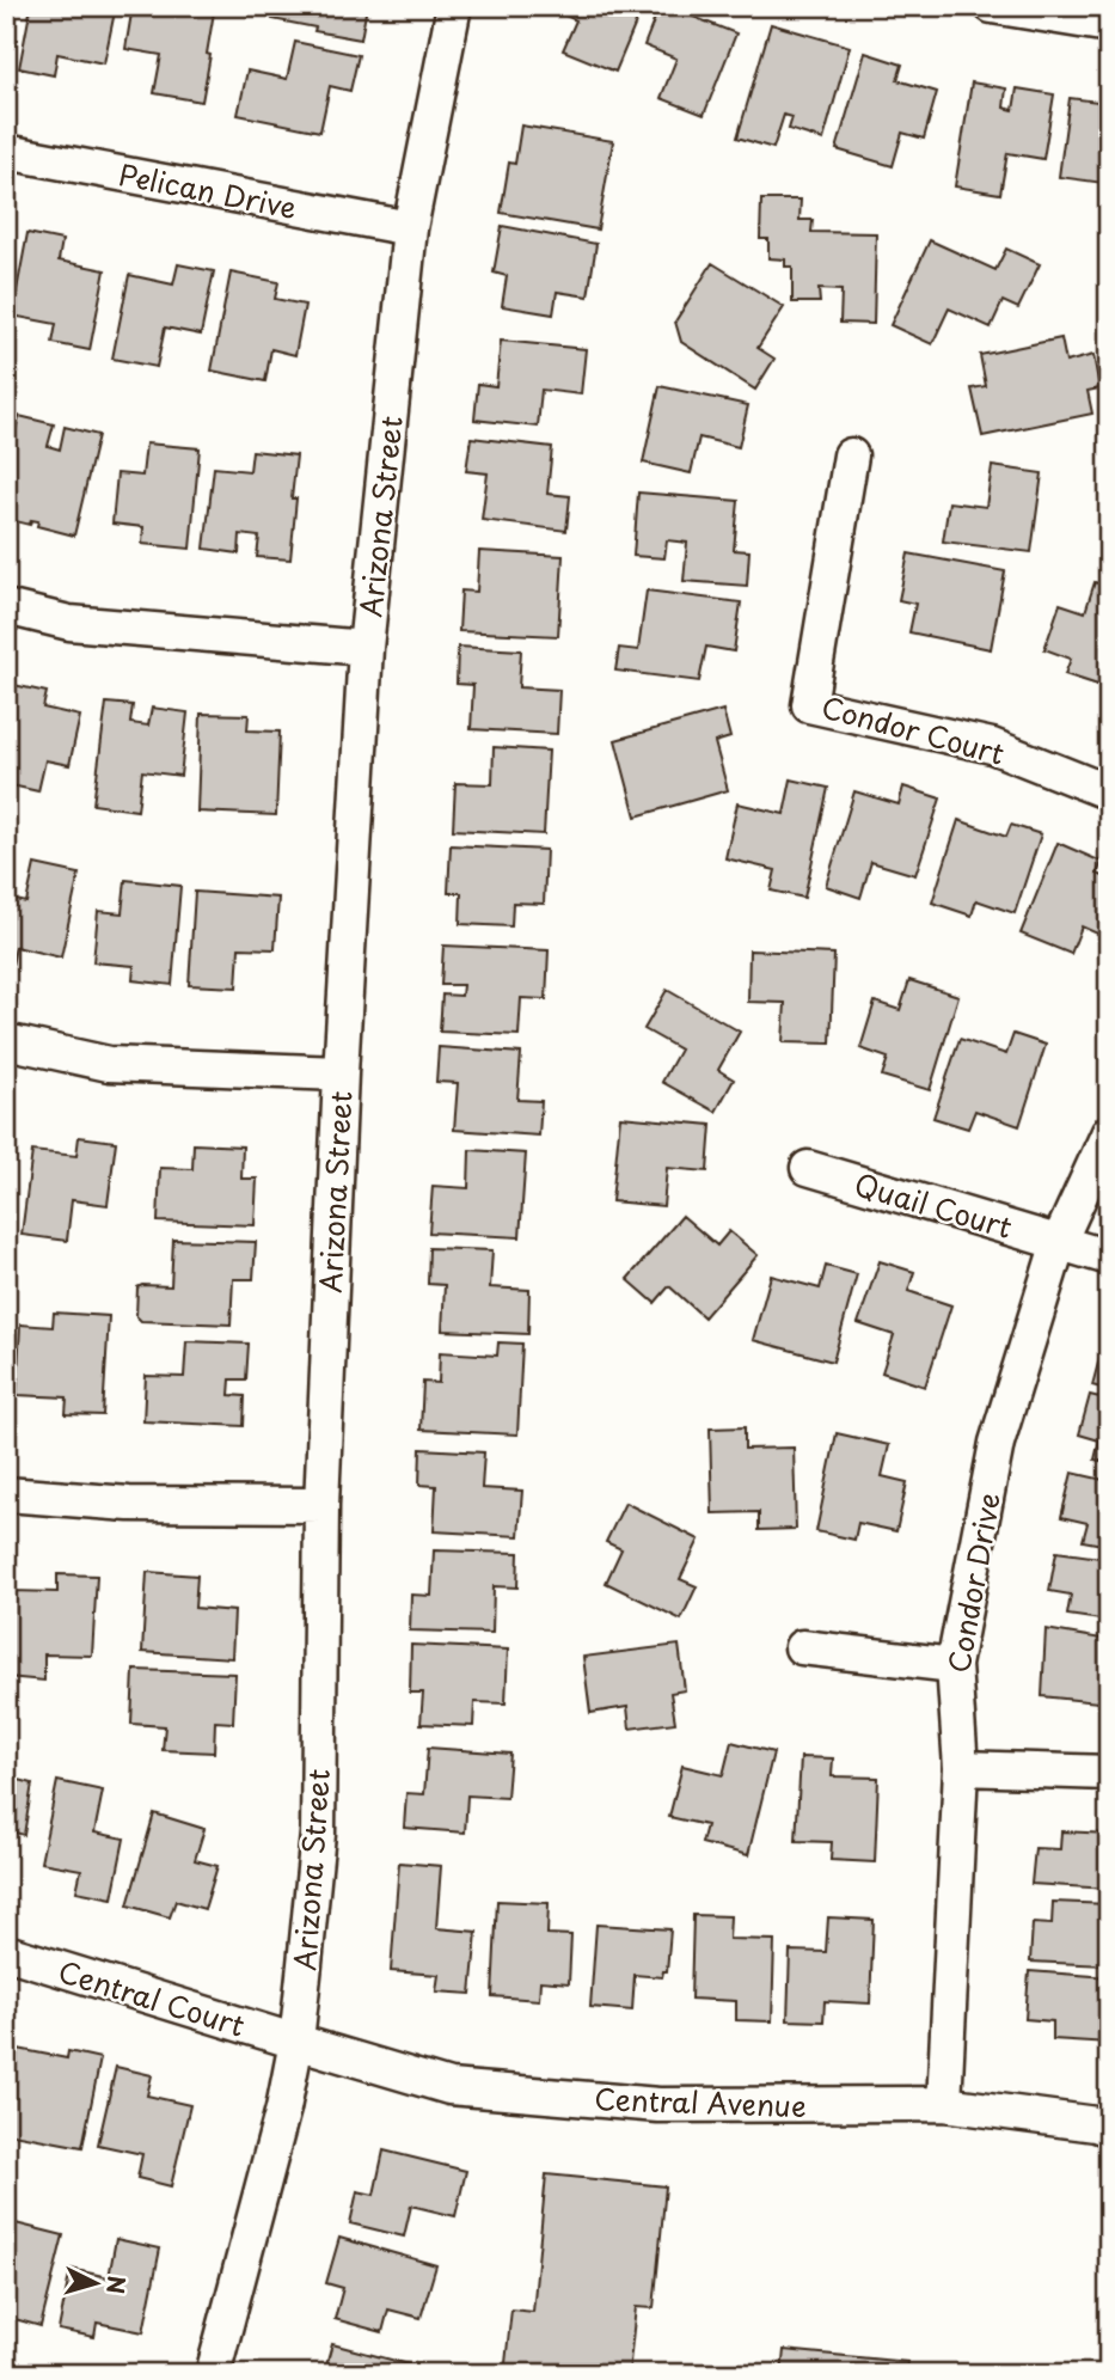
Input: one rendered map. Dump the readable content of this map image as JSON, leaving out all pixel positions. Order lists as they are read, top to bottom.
{
  "streets": {
    "street": [
      "Pelican Drive",
      "Arizona Street",
      "Condor Court",
      "Quail Court",
      "Condor Drive",
      "Central Court",
      "Central Avenue"
    ]
  },
  "crossings": [
    ["Pelican Drive", "Arizona Street"],
    ["Arizona Street", "Central Court"],
    ["Arizona Street", "Central Avenue"],
    ["Quail Court", "Condor Drive"],
    ["Condor Drive", "Central Avenue"],
    ["Central Court", "Central Avenue"]
  ],
  "north": "right"
}
